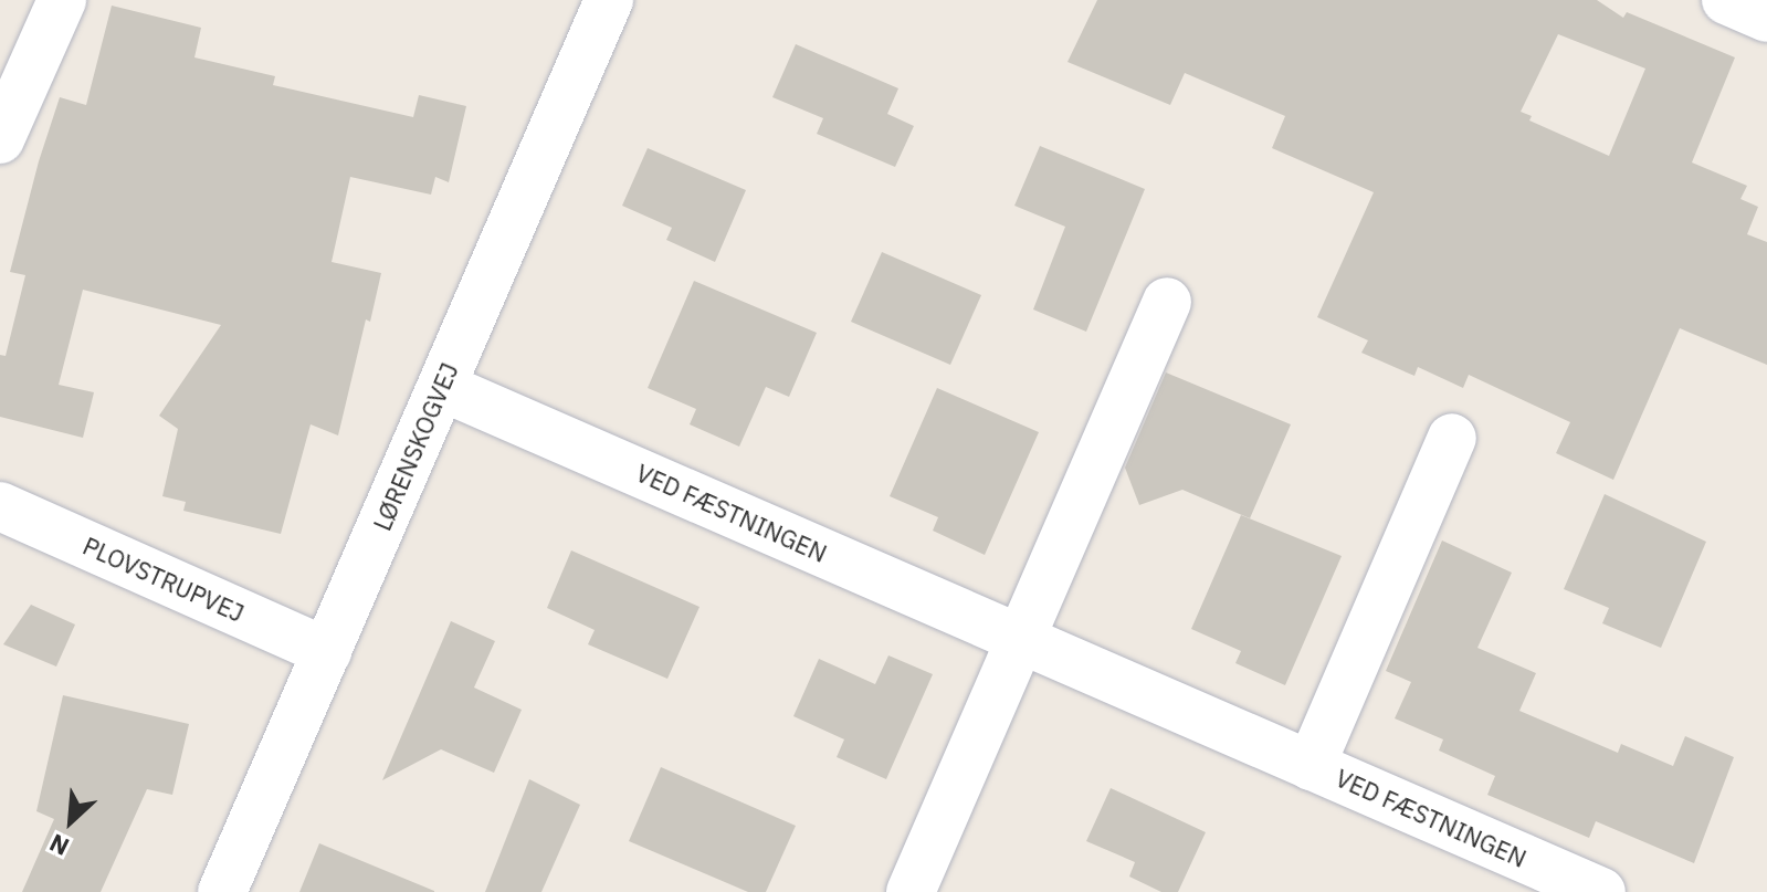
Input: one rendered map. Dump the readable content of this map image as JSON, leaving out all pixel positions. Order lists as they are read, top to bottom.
{
  "streets": {
    "street": ["LØRENSKOGVEJ", "VED FÆSTNINGEN", "PLOVSTRUPVEJ"]
  },
  "crossings": [
    ["LØRENSKOGVEJ", "VED FÆSTNINGEN"],
    ["LØRENSKOGVEJ", "PLOVSTRUPVEJ"]
  ],
  "north": "bottom left"
}
